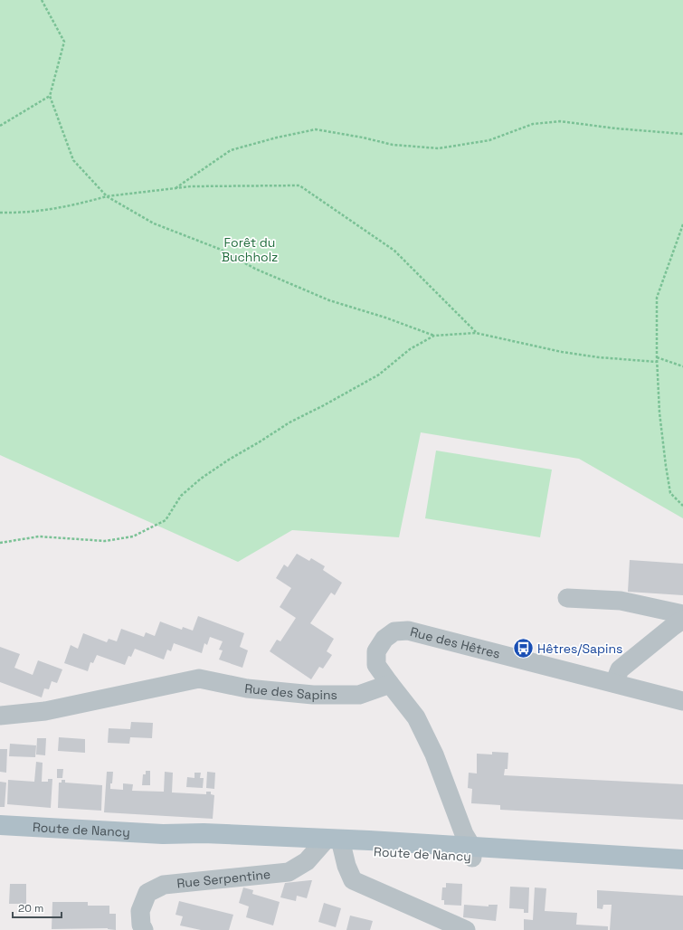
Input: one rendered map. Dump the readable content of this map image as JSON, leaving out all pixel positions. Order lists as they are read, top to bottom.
{
  "streets": {
    "main road": ["Route de Nancy"],
    "street": ["Rue des Hêtres", "Rue des Sapins", "Rue Serpentine"]
  },
  "crossings": [
    ["Rue des Hêtres", "Rue des Sapins"],
    ["Route de Nancy", "Rue Serpentine"]
  ],
  "parks": ["Forêt du Buchholz"],
  "places": {
    "bus stop": ["Hêtres/Sapins"]
  },
  "scale_bar": "20 m"
}
